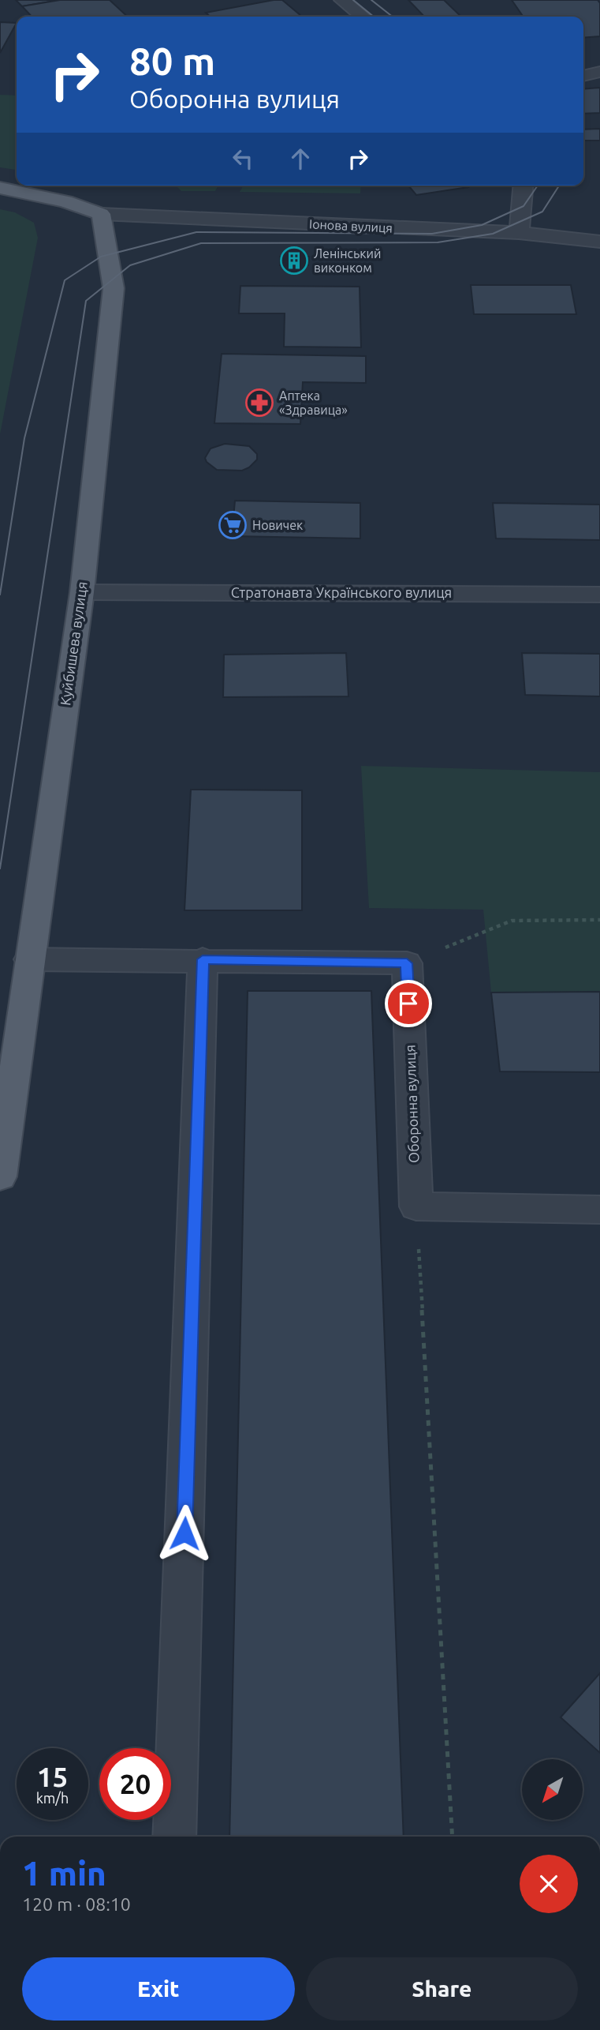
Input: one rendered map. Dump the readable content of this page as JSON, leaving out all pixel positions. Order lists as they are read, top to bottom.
{
  "streets": {
    "main road": ["Куйбишева вулиця"],
    "street": ["Іонова вулиця", "Стратонавта Українського вулиця", "Оборонна вулиця"]
  },
  "crossings": [
    ["Іонова вулиця", "Куйбишева вулиця"],
    ["Стратонавта Українського вулиця", "Куйбишева вулиця"]
  ],
  "places": {
    "building": ["Ленінський виконком"],
    "pharmacy": ["Аптека «Здравица»"],
    "supermarket": ["Новичек"]
  },
  "north": "bottom left",
  "page": {
    "turn": ["80 m", "Оборонна вулиця"],
    "speed": "15 km/h",
    "limit": "20",
    "heading": ["1 min", "120 m · 08:10"],
    "buttons": ["Exit", "Share"]
  }
}
